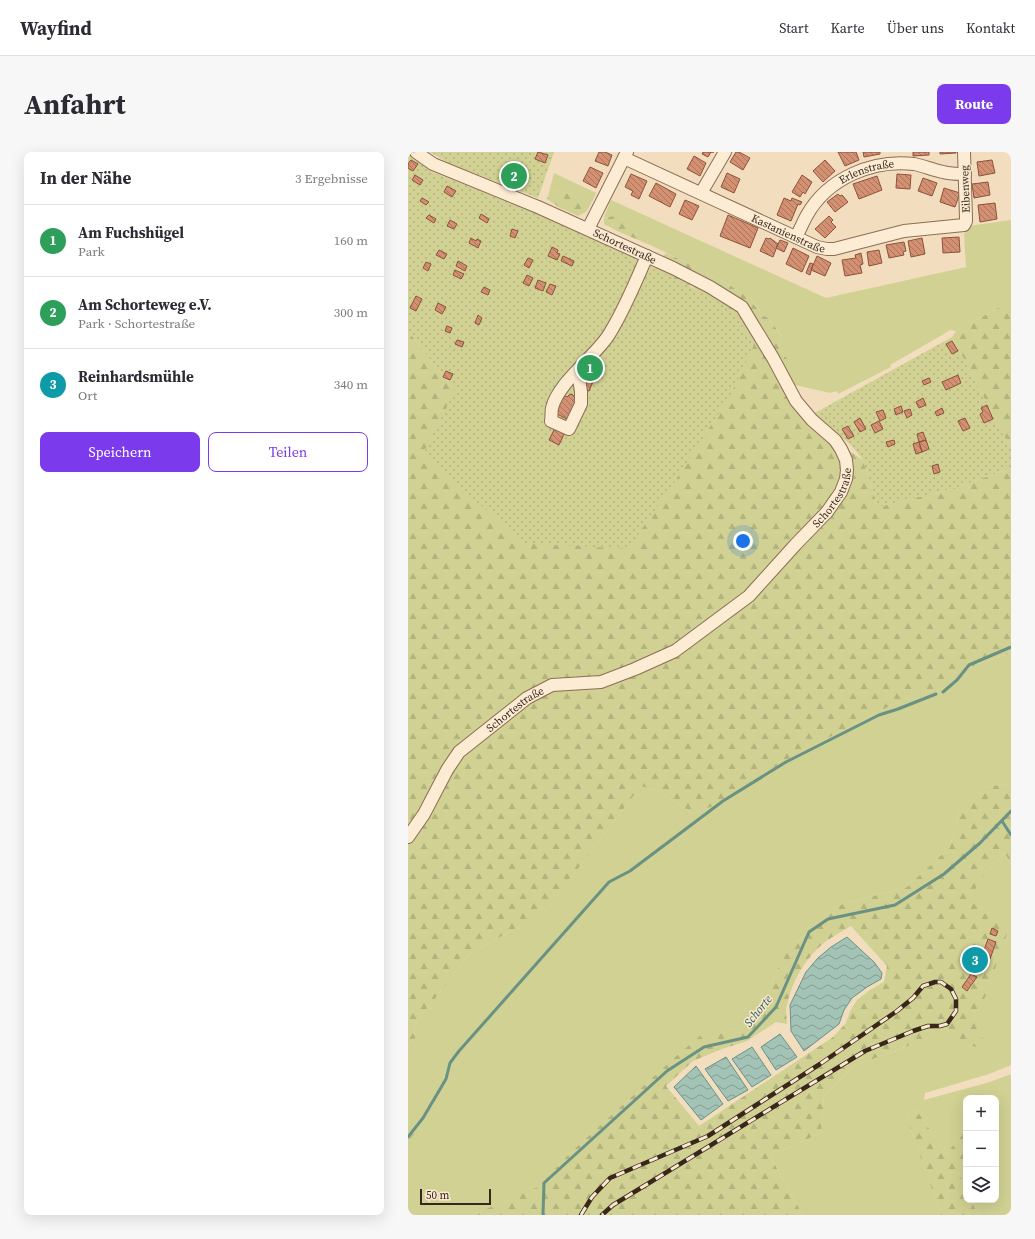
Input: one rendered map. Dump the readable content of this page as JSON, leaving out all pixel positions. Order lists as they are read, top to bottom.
{
  "streets": {
    "street": [
      "Erlenstraße",
      "Eibenweg",
      "Kastanienstraße",
      "Schortestraße"
    ]
  },
  "crossings": [
    ["Erlenstraße", "Eibenweg"],
    ["Erlenstraße", "Kastanienstraße"],
    ["Eibenweg", "Kastanienstraße"]
  ],
  "water": ["Schorte"],
  "scale_bar": "50 m",
  "page": {
    "header": "Wayfind",
    "nav": [
      "Start",
      "Karte",
      "Über uns",
      "Kontakt"
    ],
    "buttons": [
      "Route",
      ["Speichern", "Teilen"]
    ],
    "title": "Anfahrt",
    "heading": ["In der Nähe", "3 Ergebnisse"],
    "pins": ["2", "1", "3"],
    "list": [
      {
        "mark": "1",
        "name": "Am Fuchshügel",
        "note": "Park",
        "value": "160 m"
      },
      {
        "mark": "2",
        "name": "Am Schorteweg e.V.",
        "note": "Park · Schortestraße",
        "value": "300 m"
      },
      {
        "mark": "3",
        "name": "Reinhardsmühle",
        "note": "Ort",
        "value": "340 m"
      }
    ],
    "map_buttons": ["+", "−"],
    "scale": "50 m"
  }
}
